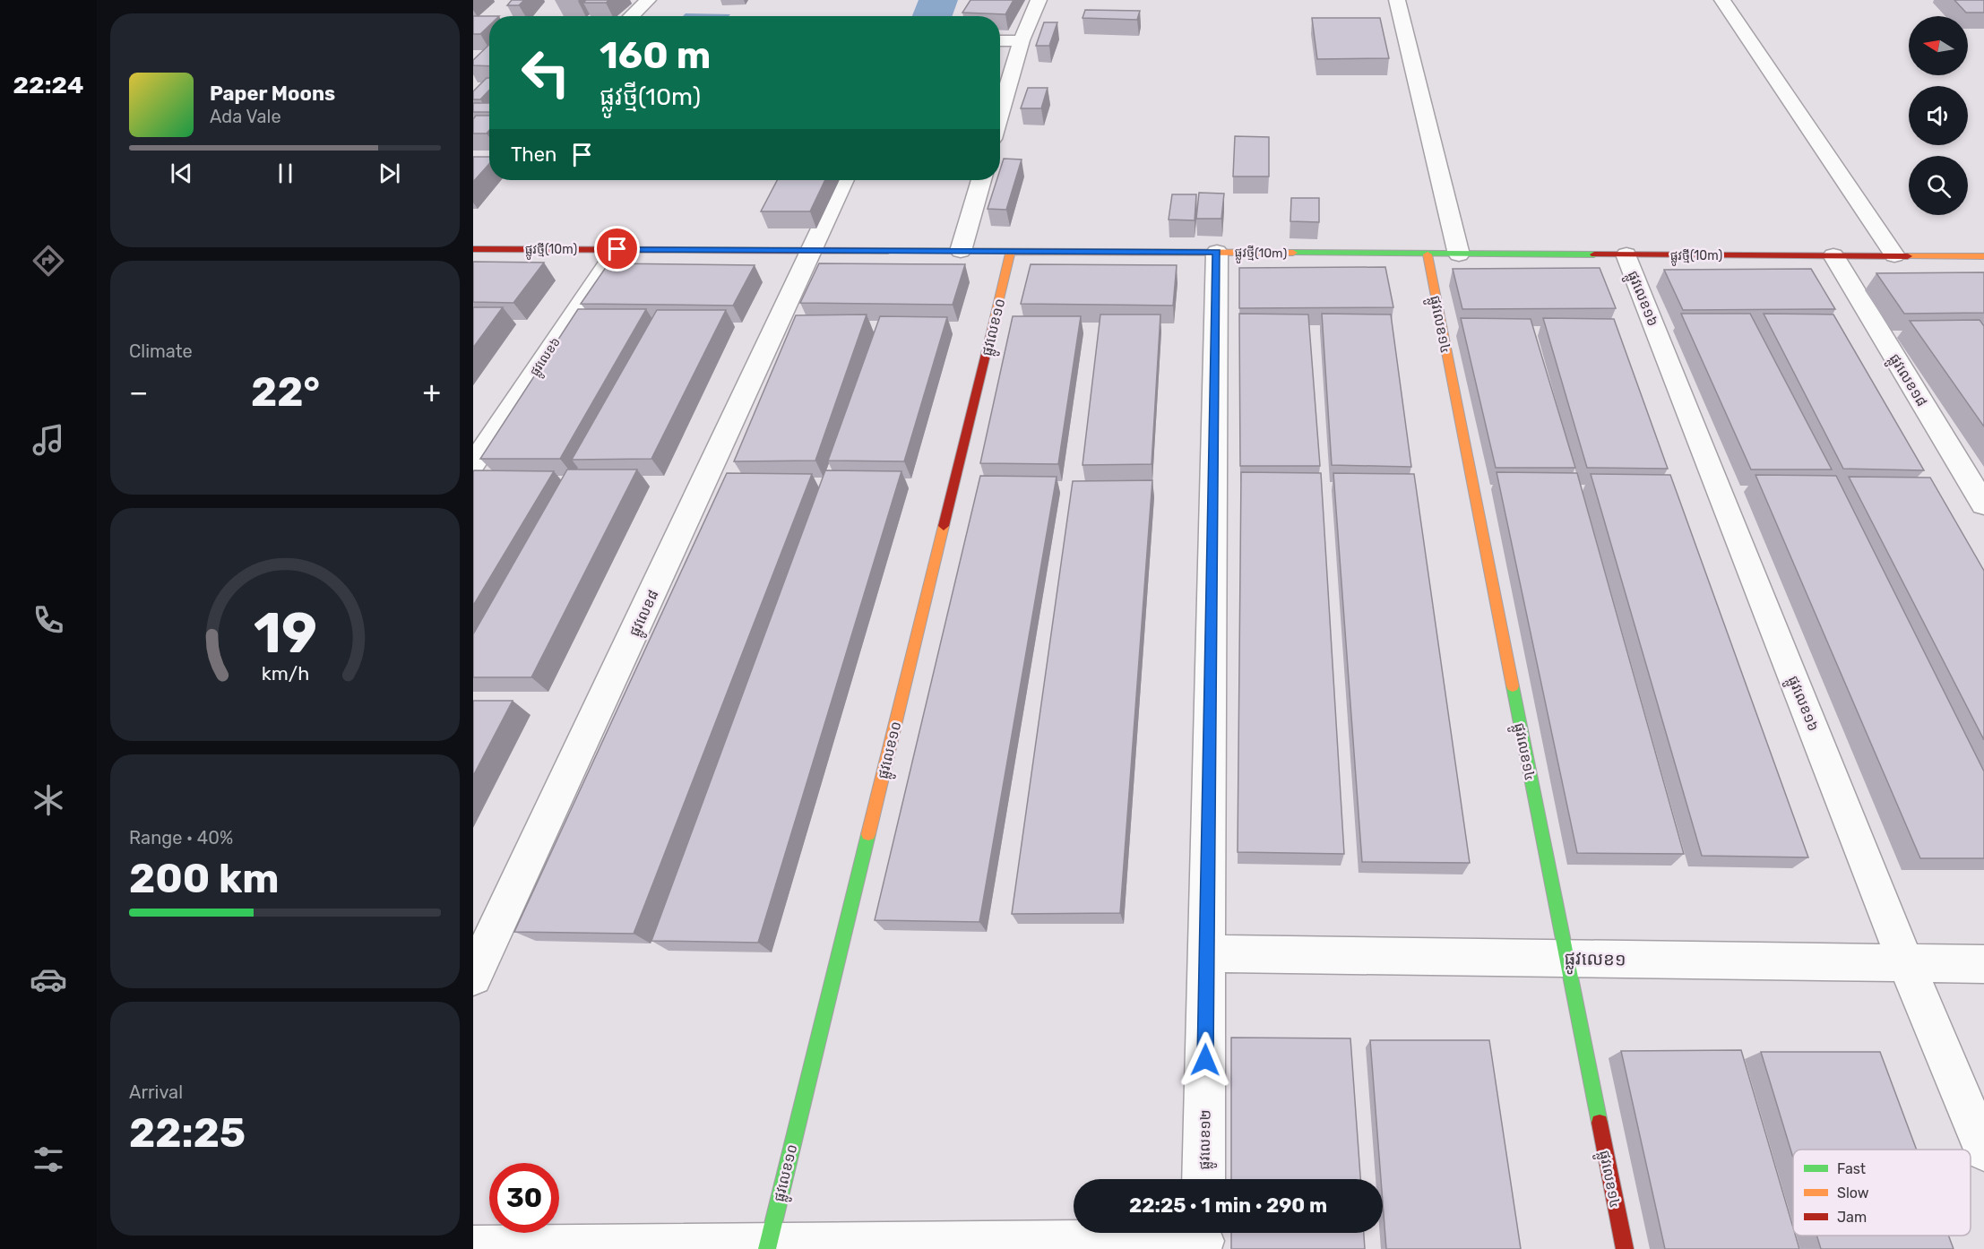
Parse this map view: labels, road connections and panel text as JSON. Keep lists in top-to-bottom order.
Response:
{
  "streets": {
    "street": [
      "ផ្លូវថ្មី(10m)",
      "ផ្លូវលេខ១៦",
      "ផ្លូវលេខ១៤",
      "ផ្លូវលេខ១០",
      "ផ្លូវលេខ៦",
      "ផ្លូវលេខ១៨",
      "ផ្លូវលេខ៨",
      "ផ្លូវលេខ១",
      "ផ្លូវលេខ១២"
    ]
  },
  "crossings": [
    ["ផ្លូវថ្មី(10m)", "ផ្លូវលេខ១៦"],
    ["ផ្លូវថ្មី(10m)", "ផ្លូវលេខ១៤"],
    ["ផ្លូវថ្មី(10m)", "ផ្លូវលេខ១០"],
    ["ផ្លូវថ្មី(10m)", "ផ្លូវលេខ៦"],
    ["ផ្លូវថ្មី(10m)", "ផ្លូវលេខ១៨"],
    ["ផ្លូវថ្មី(10m)", "ផ្លូវលេខ៨"],
    ["ផ្លូវថ្មី(10m)", "ផ្លូវលេខ១២"],
    ["ផ្លូវលេខ១៦", "ផ្លូវលេខ១"],
    ["ផ្លូវលេខ១៤", "ផ្លូវលេខ១"],
    ["ផ្លូវលេខ១", "ផ្លូវលេខ១២"]
  ],
  "legend": ["Fast", "Slow", "Jam"],
  "north": "left",
  "page": {
    "tabs": "22:24",
    "turn": ["160 m", "ផ្លូវថ្មី(10m)"],
    "song": ["Paper Moons", "Ada Vale"],
    "then": "Then",
    "tile": [
      "Climate",
      ["Range · 40%", "200 km"],
      ["Arrival", "22:25"]
    ],
    "heat": ["−", "22°", "+"],
    "limit": "30",
    "trip": "22:25 · 1 min · 290 m",
    "gauge": ["19", "km/h"]
  }
}
